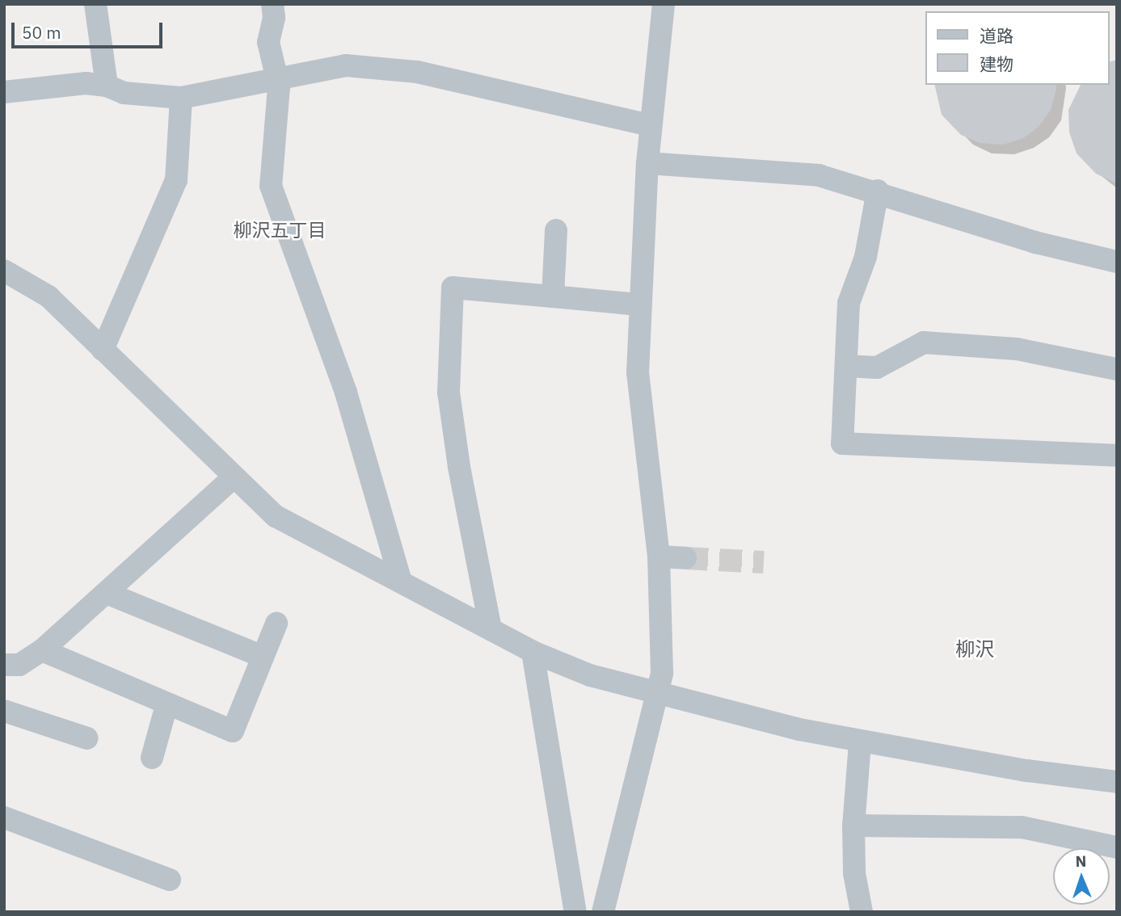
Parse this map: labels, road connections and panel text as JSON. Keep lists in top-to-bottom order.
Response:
{
  "districts": ["柳沢五丁目", "柳沢"],
  "legend": ["道路", "建物"],
  "scale_bar": "50 m",
  "north": "top"
}
